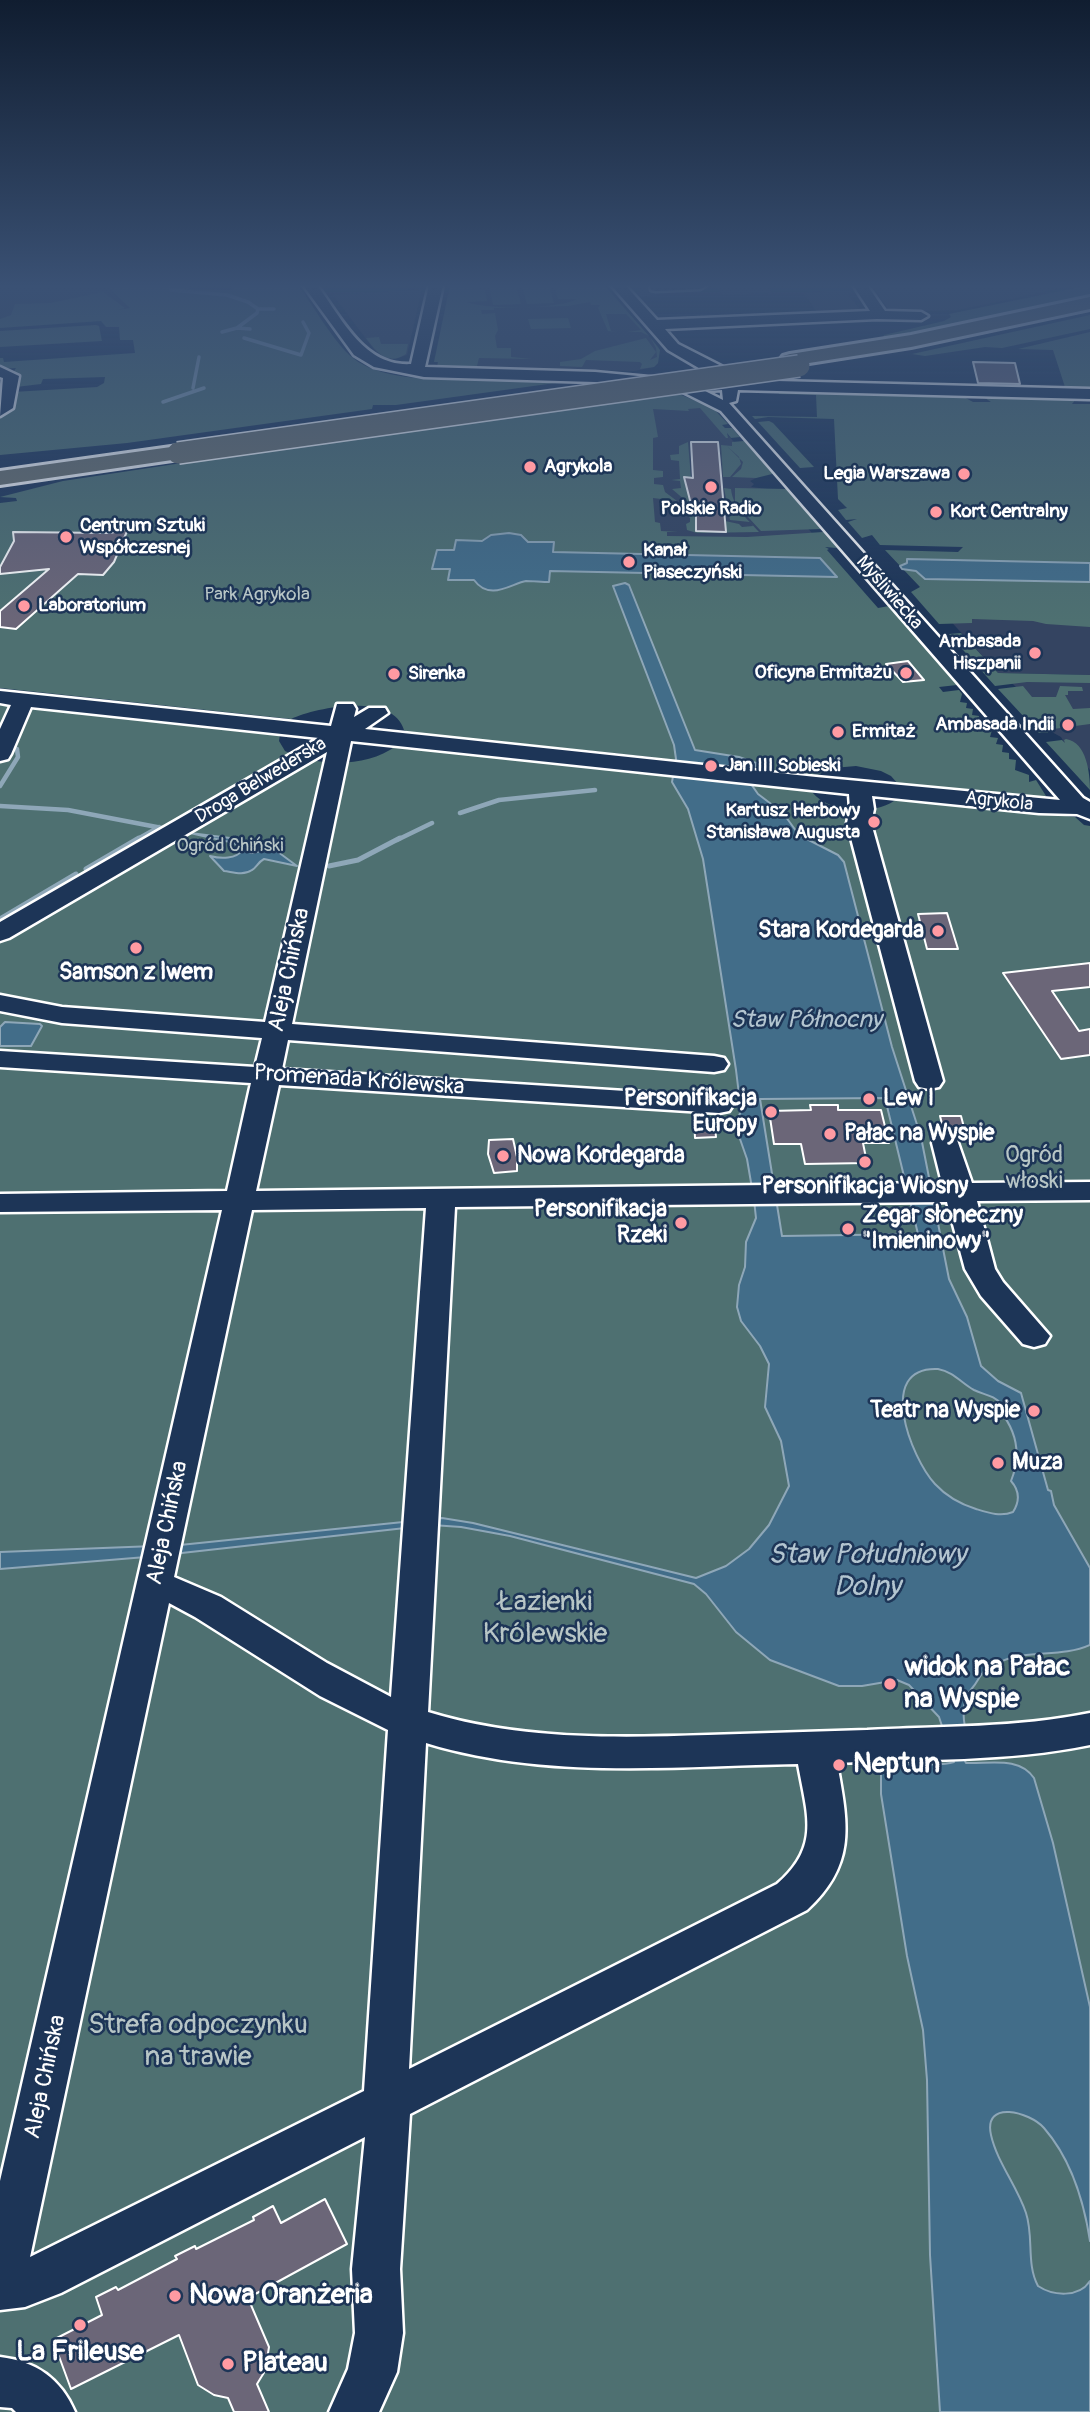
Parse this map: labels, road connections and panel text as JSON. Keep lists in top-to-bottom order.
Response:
{
  "streets": {
    "street": [
      "Myśliwiecka",
      "Droga Belwederska",
      "Agrykola",
      "Aleja Chińska",
      "Promenada Królewska"
    ]
  },
  "crossings": [
    ["Myśliwiecka", "Agrykola"],
    ["Droga Belwederska", "Agrykola"],
    ["Droga Belwederska", "Aleja Chińska"],
    ["Agrykola", "Aleja Chińska"],
    ["Aleja Chińska", "Promenada Królewska"]
  ],
  "water": ["Staw Północny", "Staw Południowy Dolny"],
  "parks": [
    "Park Agrykola",
    "Ogród Chiński",
    "Ogród włoski",
    "Łazienki Królewskie",
    "Strefa odpoczynku na trawie"
  ],
  "places": [
    "Agrykola",
    "Legia Warszawa",
    "Polskie Radio",
    "Kort Centralny",
    "Centrum Sztuki Współczesnej",
    "Kanał Piaseczyński",
    "Laboratorium",
    "Ambasada Hiszpanii",
    "Oficyna Ermitażu",
    "Sirenka",
    "Ambasada Indii",
    "Ermitaż",
    "Jan III Sobieski",
    "Kartusz Herbowy Stanisława Augusta",
    "Stara Kordegarda",
    "Samson z lwem",
    "Lew I",
    "Personifikacja Europy",
    "Pałac na Wyspie",
    "Nowa Kordegarda",
    "Personifikacja Wiosny",
    "Personifikacja Rzeki",
    "Zegar słoneczny \"Imieninowy\"",
    "Teatr na Wyspie",
    "Muza",
    "widok na Pałac na Wyspie",
    "Neptun",
    "Nowa Oranżeria",
    "La Frileuse",
    "Plateau"
  ]
}
